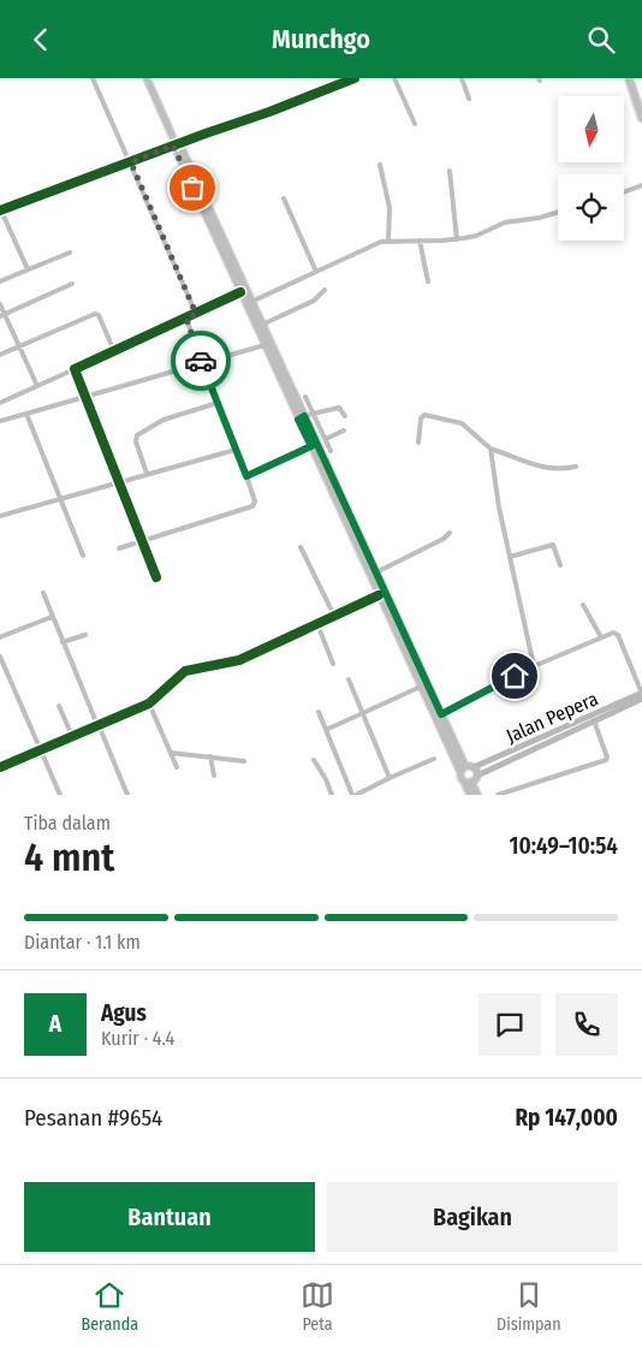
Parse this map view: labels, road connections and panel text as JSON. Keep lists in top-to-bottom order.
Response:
{
  "streets": {
    "main road": ["Jalan Pepera"]
  },
  "north": "bottom",
  "page": {
    "header": "Munchgo",
    "heading": ["4 mnt", "Tiba dalam", "10:49–10:54"],
    "panel": [
      "Agus",
      "Kurir · 4.4",
      "Pesanan #9654",
      "Rp 147,000"
    ],
    "bar": "Diantar · 1.1 km",
    "round": "A",
    "buttons": ["Bantuan", "Bagikan"],
    "tabs": ["Beranda", "Peta", "Disimpan"]
  }
}
